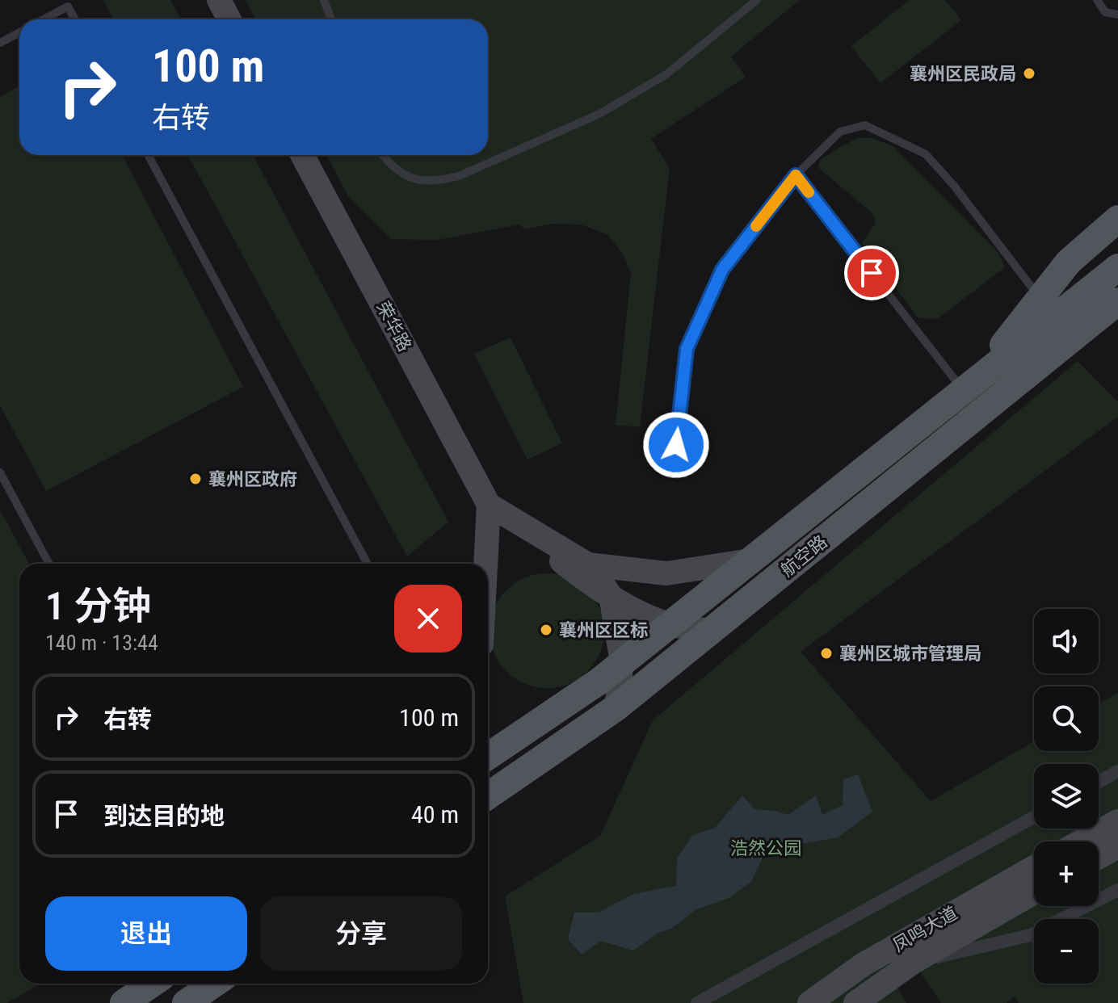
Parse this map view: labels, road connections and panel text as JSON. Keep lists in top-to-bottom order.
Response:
{
  "streets": {
    "main road": ["荣华路", "航空路", "凤鸣大道"]
  },
  "parks": ["浩然公园"],
  "places": [
    "襄州区民政局",
    "襄州区政府",
    "襄州区区标",
    "襄州区城市管理局"
  ],
  "page": {
    "turn": ["100 m", "右转"],
    "heading": ["1 分钟", "140 m · 13:44"],
    "map_buttons": ["+", "−"],
    "list": [
      {
        "name": "右转",
        "value": "100 m"
      },
      {
        "name": "到达目的地",
        "value": "40 m"
      }
    ],
    "buttons": ["退出", "分享"]
  }
}
